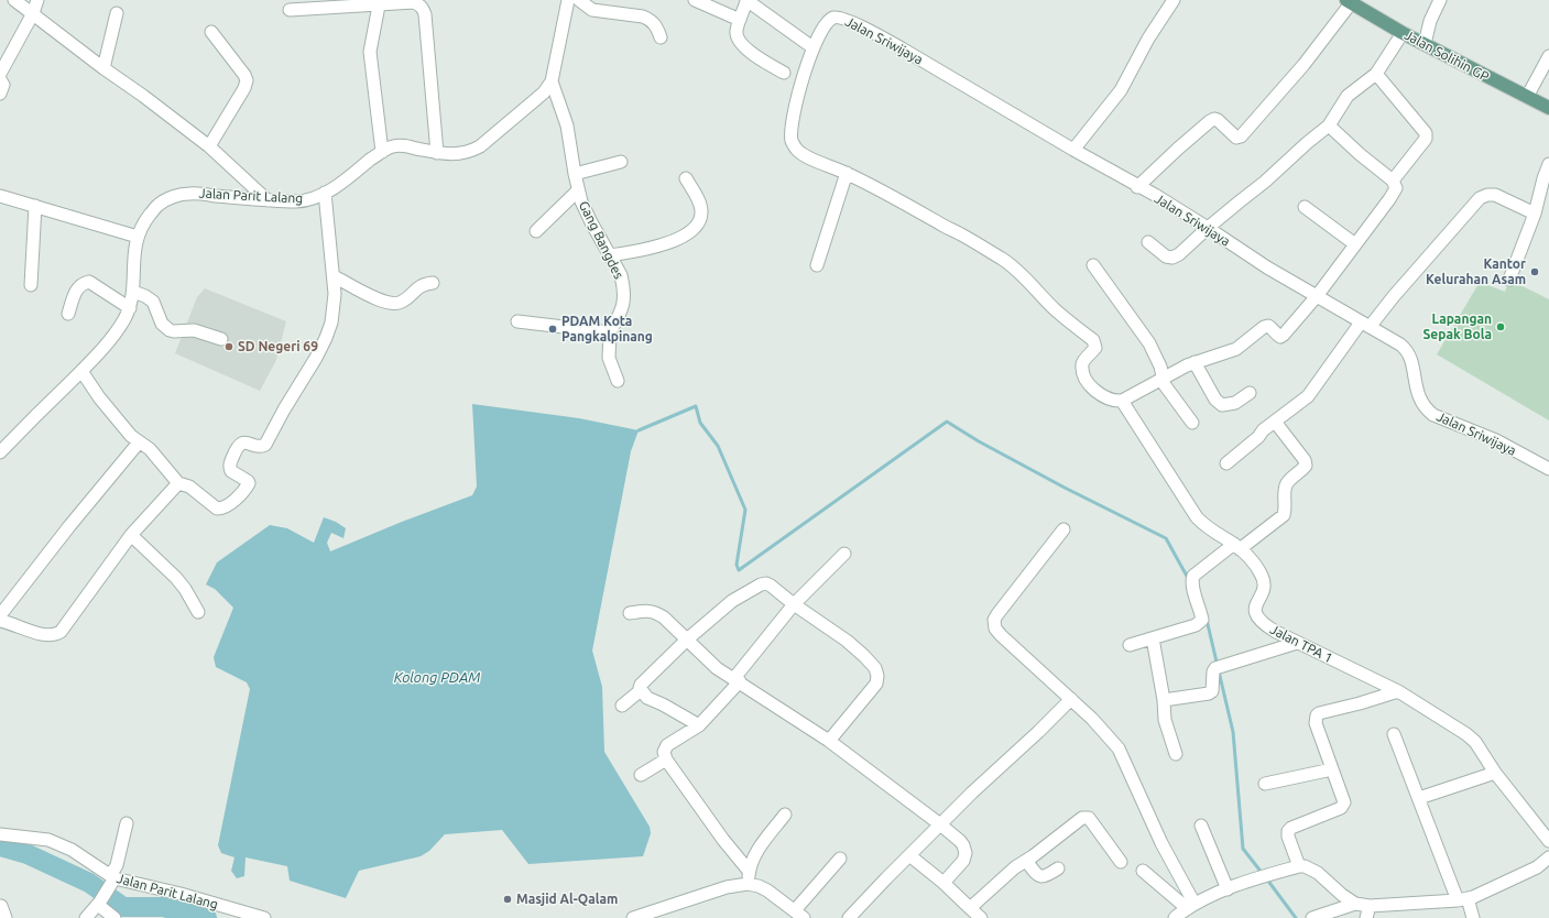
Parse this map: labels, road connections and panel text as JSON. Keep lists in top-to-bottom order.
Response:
{
  "streets": {
    "main road": ["Jalan Solihin GP"],
    "street": [
      "Jalan Sriwijaya",
      "Jalan Parit Lalang",
      "Gang Bangdes",
      "Jalan TPA 1"
    ]
  },
  "crossings": [
    ["Jalan Parit Lalang", "Gang Bangdes"]
  ],
  "water": ["Kolong PDAM"],
  "places": [
    "Kantor Kelurahan Asam",
    "Lapangan Sepak Bola",
    "PDAM Kota Pangkalpinang",
    "SD Negeri 69",
    "Masjid Al-Qalam"
  ]
}
